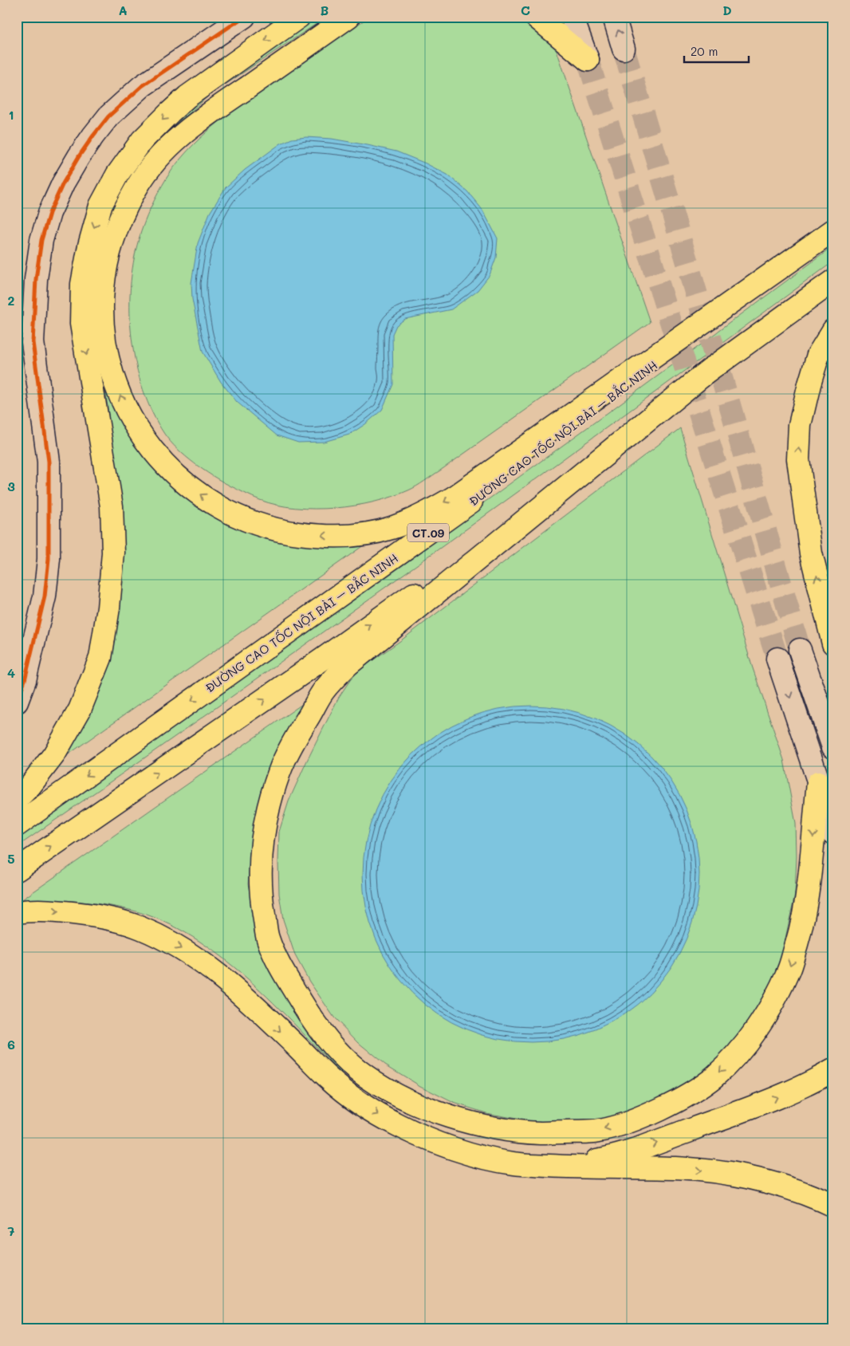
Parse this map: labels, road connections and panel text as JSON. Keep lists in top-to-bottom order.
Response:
{
  "streets": {
    "highway": ["ĐƯỜNG CAO TỐC NỘI BÀI – BẮC NINH", "CT.09"]
  },
  "scale_bar": "20 m",
  "grid": {
    "columns": [
      "A",
      "B",
      "C",
      "D"
    ],
    "rows": [
      "1",
      "2",
      "3",
      "4",
      "5",
      "6",
      "7"
    ]
  }
}
